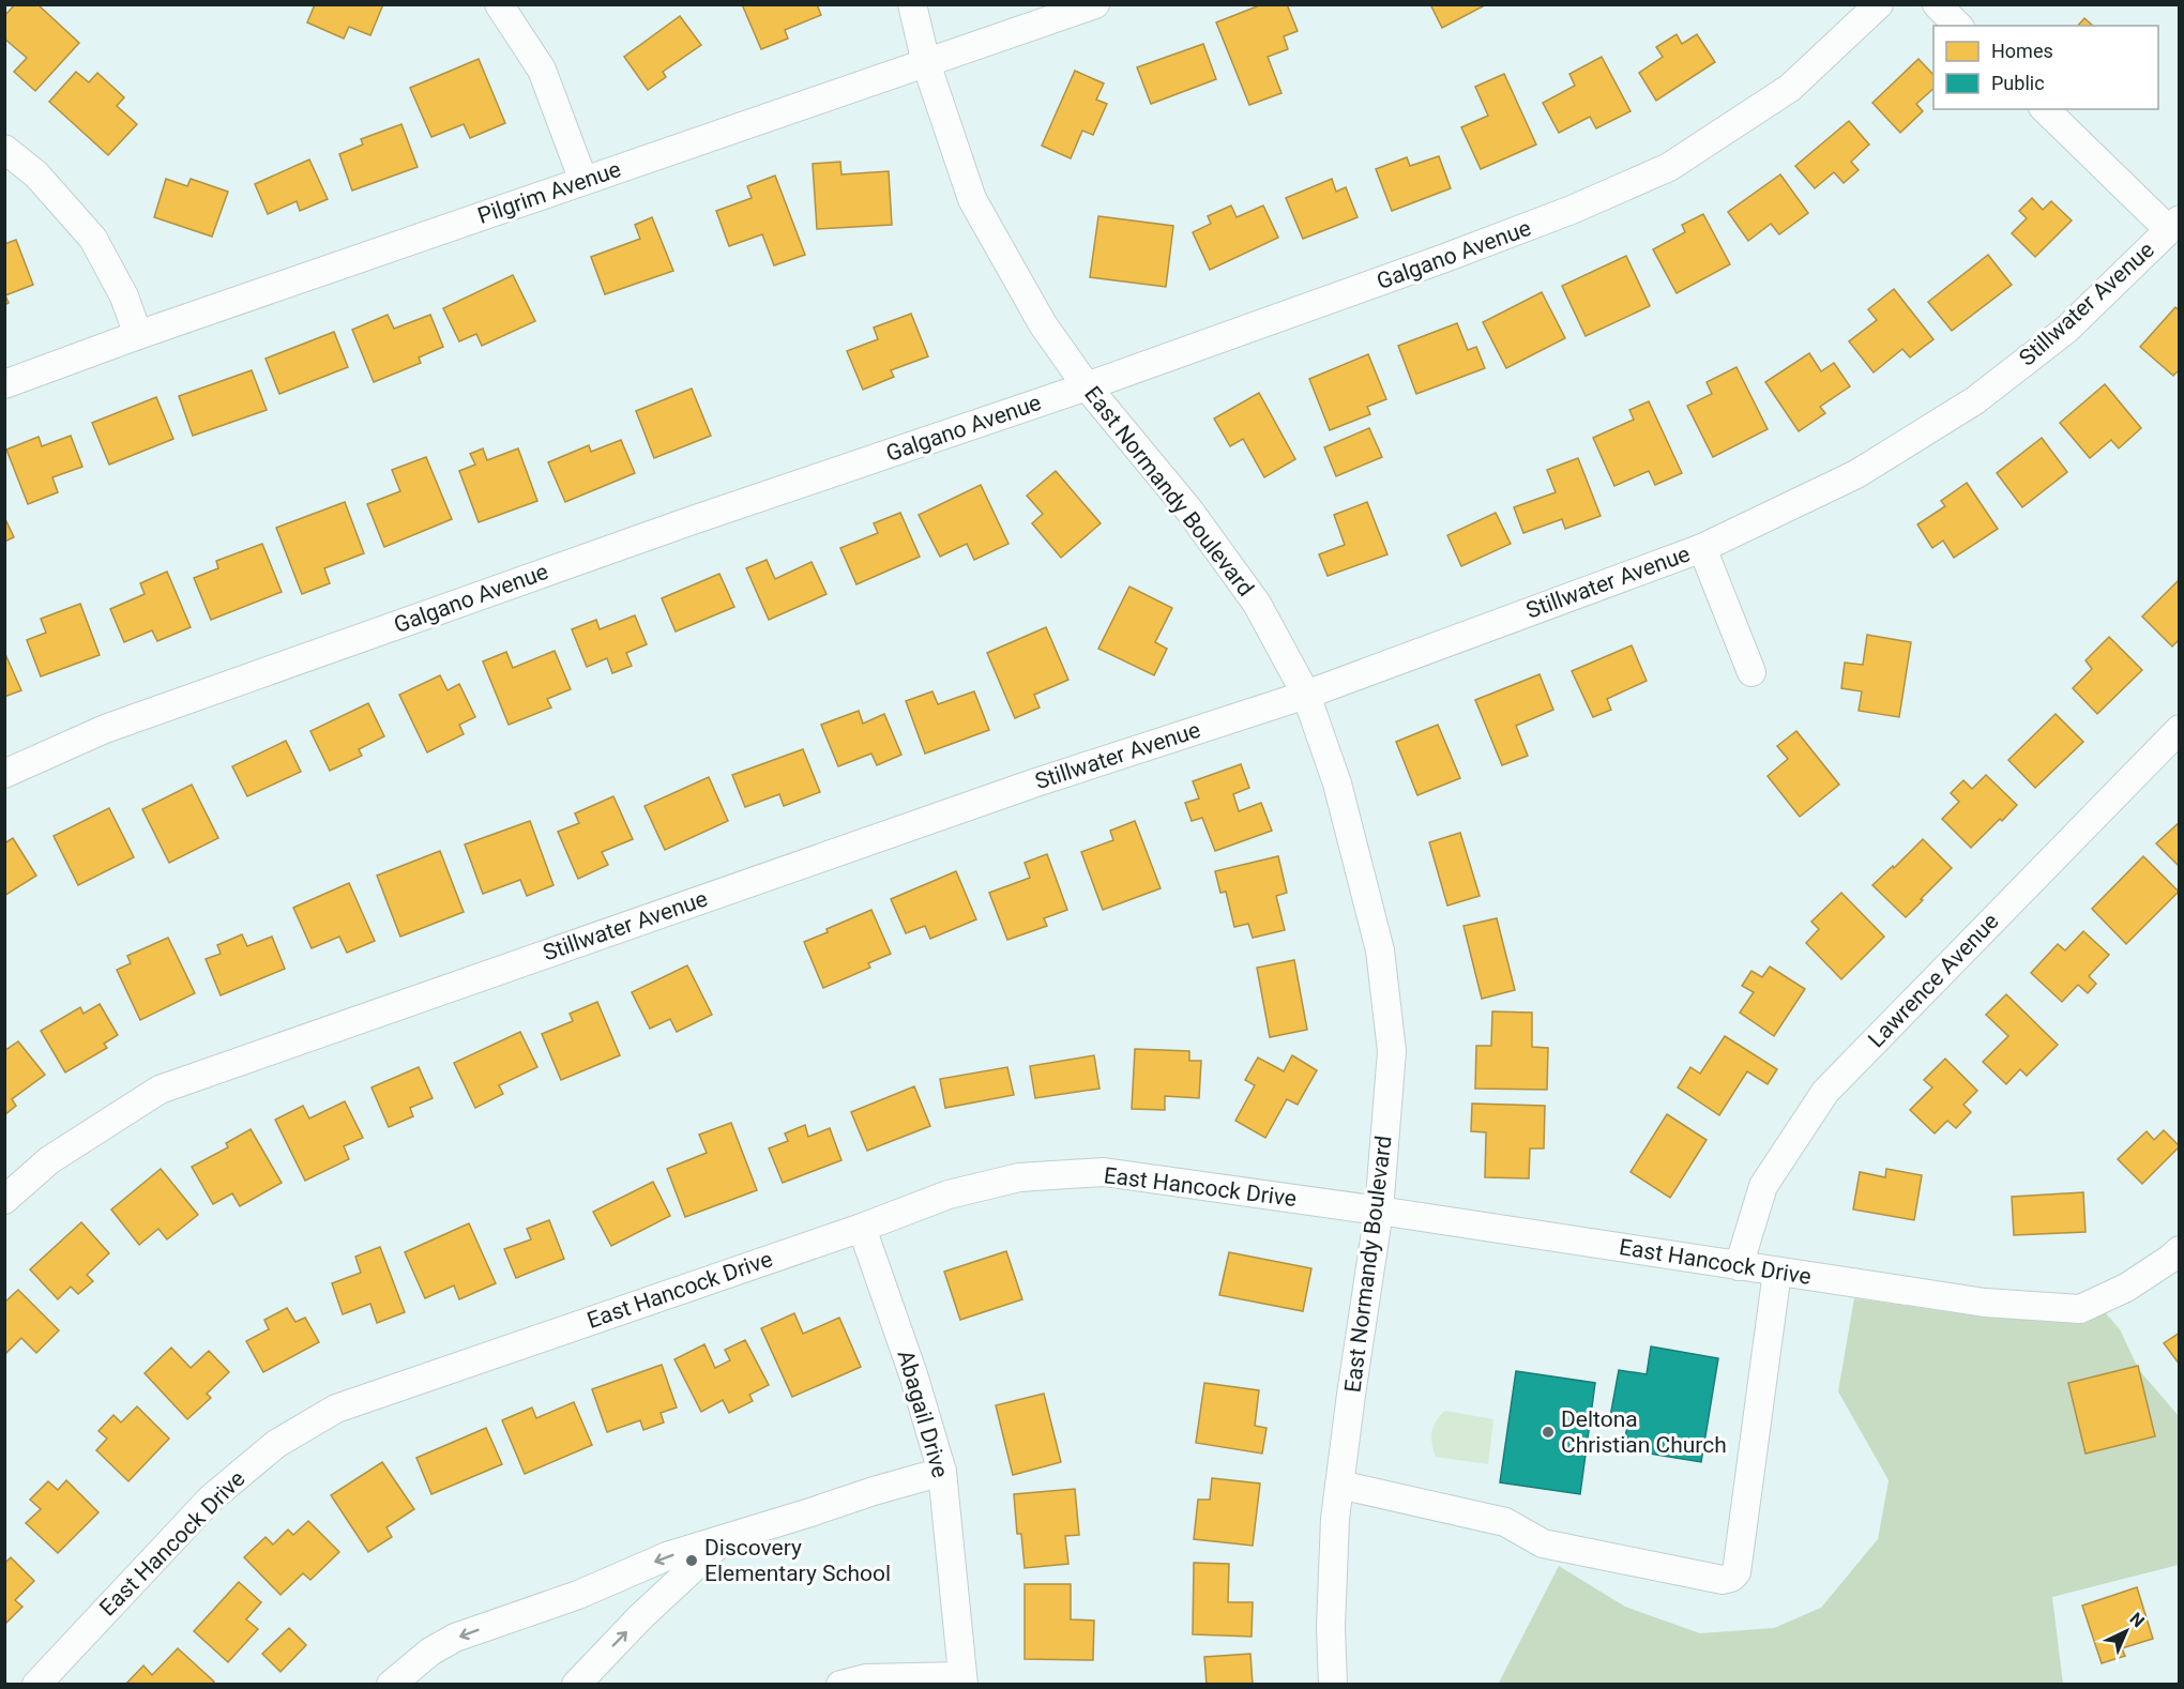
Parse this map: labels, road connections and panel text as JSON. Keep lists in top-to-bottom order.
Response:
{
  "streets": {
    "street": [
      "Pilgrim Avenue",
      "Galgano Avenue",
      "Stillwater Avenue",
      "East Normandy Boulevard",
      "Lawrence Avenue",
      "East Hancock Drive",
      "Abagail Drive"
    ]
  },
  "crossings": [
    ["Pilgrim Avenue", "East Normandy Boulevard"],
    ["Galgano Avenue", "East Normandy Boulevard"],
    ["Stillwater Avenue", "East Normandy Boulevard"],
    ["East Normandy Boulevard", "East Hancock Drive"],
    ["Lawrence Avenue", "East Hancock Drive"],
    ["East Hancock Drive", "Abagail Drive"]
  ],
  "places": ["Deltona Christian Church", "Discovery Elementary School"],
  "legend": ["Homes", "Public"],
  "north": "top right"
}
